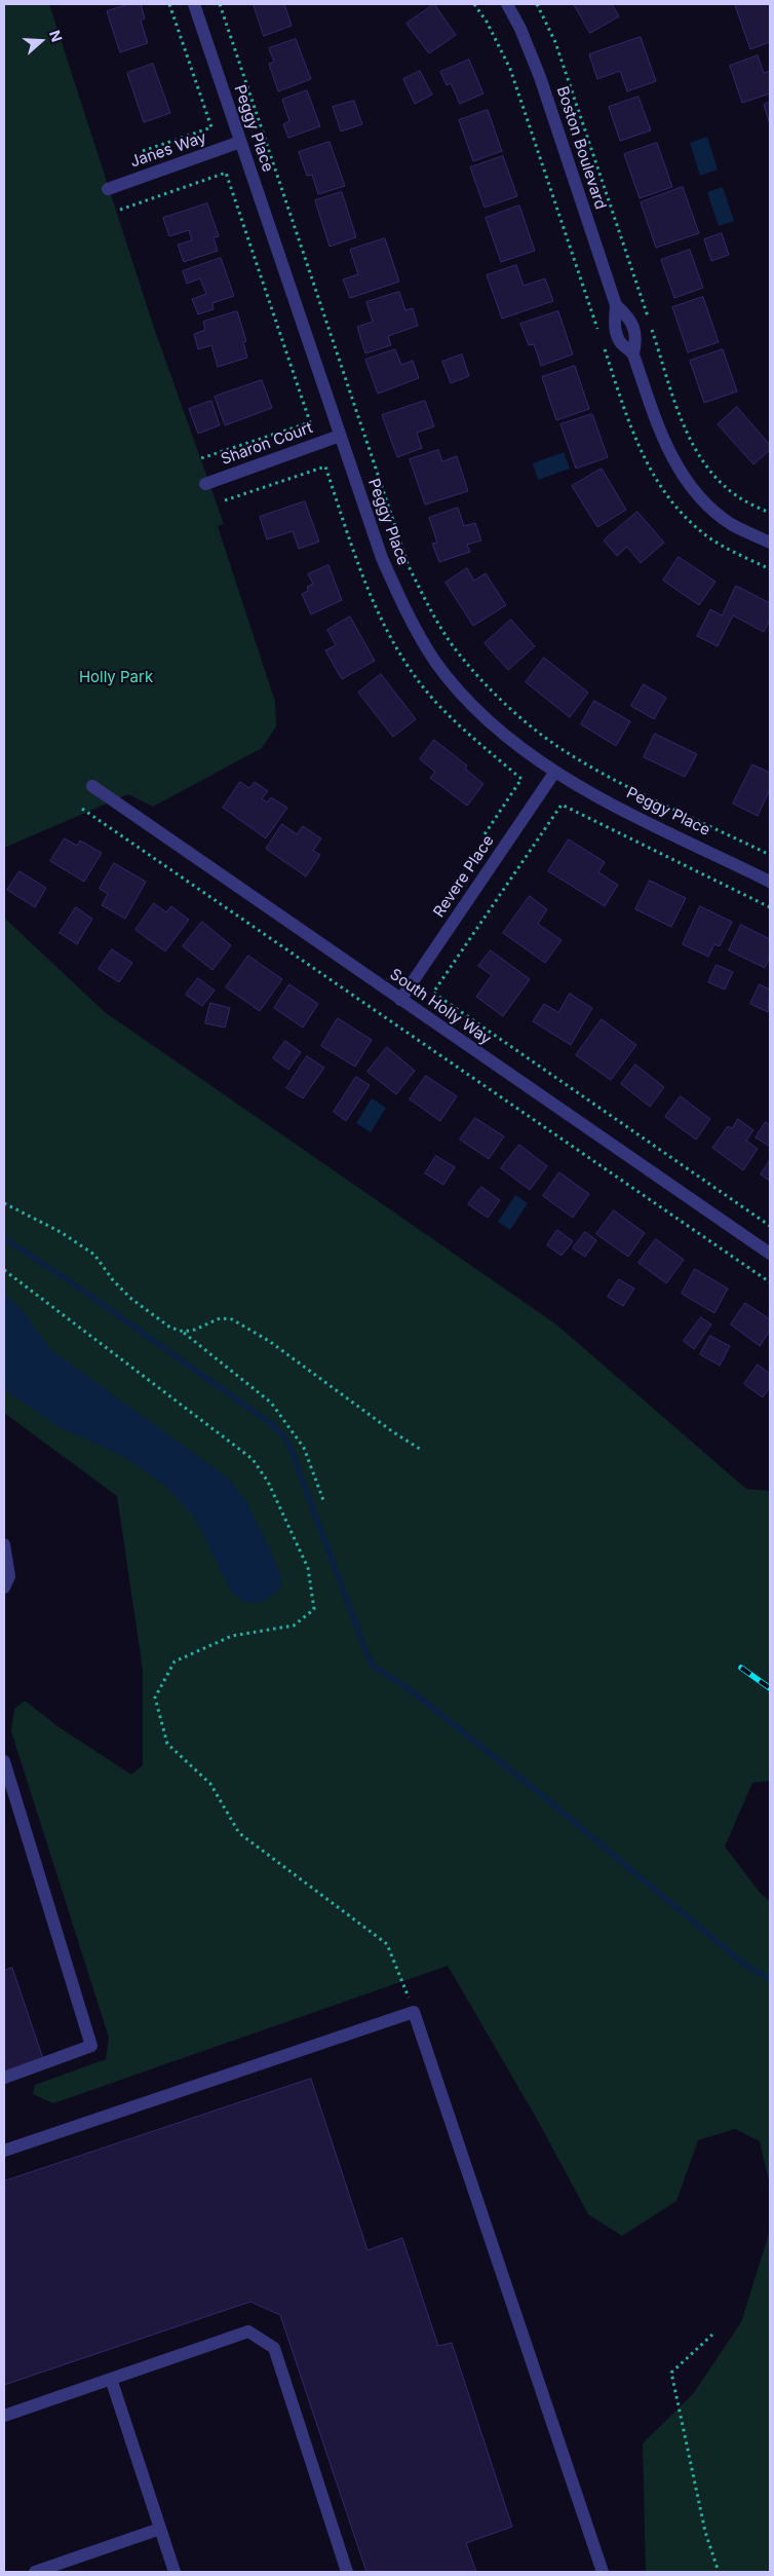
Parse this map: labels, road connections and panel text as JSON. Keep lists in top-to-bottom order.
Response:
{
  "streets": {
    "street": [
      "Peggy Place",
      "Boston Boulevard",
      "Janes Way",
      "Sharon Court",
      "Revere Place",
      "South Holly Way"
    ]
  },
  "crossings": [
    ["Peggy Place", "Janes Way"],
    ["Peggy Place", "Sharon Court"],
    ["Peggy Place", "Revere Place"],
    ["Revere Place", "South Holly Way"]
  ],
  "parks": ["Holly Park"],
  "north": "right"
}
